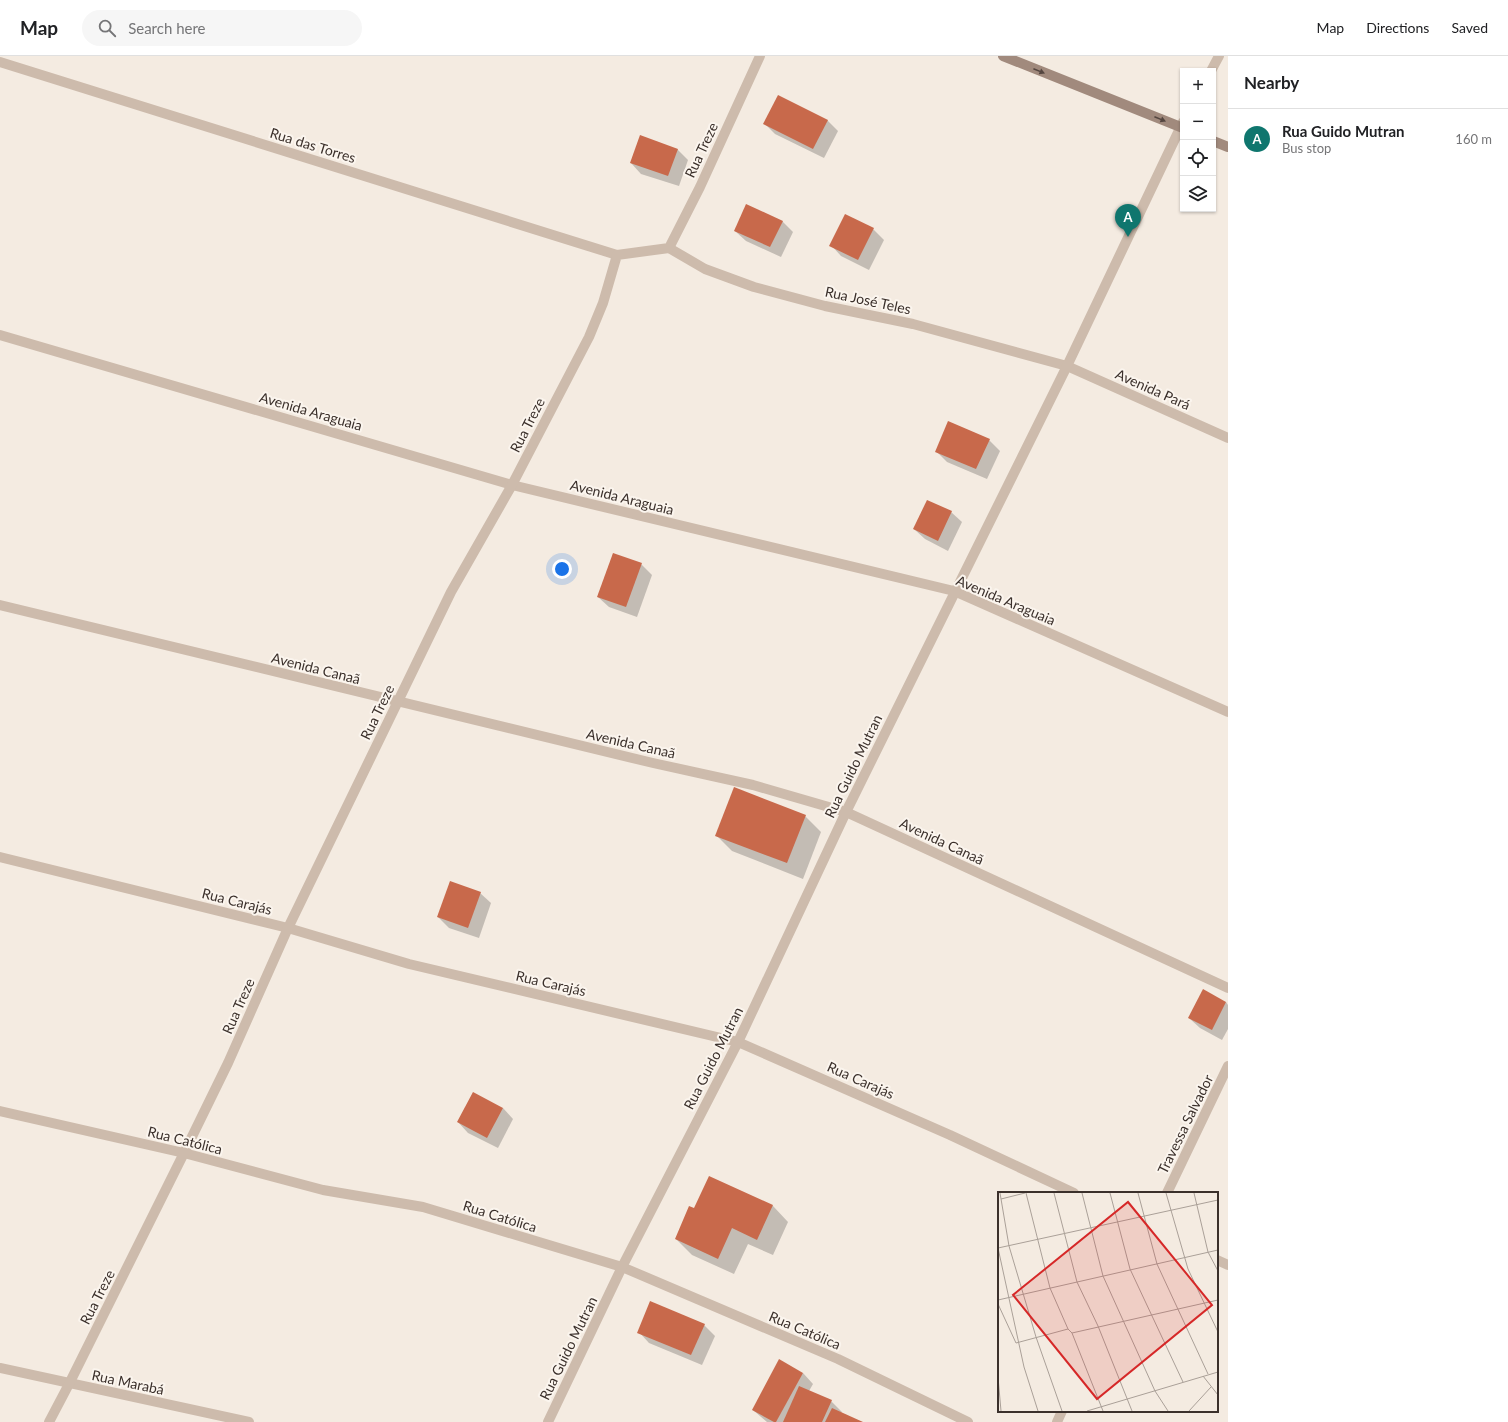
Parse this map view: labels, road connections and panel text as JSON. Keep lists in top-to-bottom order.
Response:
{
  "streets": {
    "street": [
      "Rua das Torres",
      "Rua Treze",
      "Rua José Teles",
      "Avenida Pará",
      "Avenida Araguaia",
      "Avenida Canaã",
      "Rua Guido Mutran",
      "Rua Carajás",
      "Travessa Salvador",
      "Rua Católica",
      "Rua Marabá"
    ]
  },
  "crossings": [
    ["Rua das Torres", "Rua Treze"],
    ["Rua Treze", "Rua José Teles"],
    ["Rua Treze", "Avenida Araguaia"],
    ["Rua Treze", "Avenida Canaã"],
    ["Rua Treze", "Rua Carajás"],
    ["Rua Treze", "Rua Católica"],
    ["Rua Treze", "Rua Marabá"],
    ["Rua José Teles", "Avenida Pará"],
    ["Rua José Teles", "Rua Guido Mutran"],
    ["Avenida Pará", "Rua Guido Mutran"],
    ["Avenida Araguaia", "Rua Guido Mutran"],
    ["Avenida Canaã", "Rua Guido Mutran"],
    ["Rua Guido Mutran", "Rua Carajás"],
    ["Rua Guido Mutran", "Rua Católica"]
  ],
  "page": {
    "header": "Map",
    "search": "Search here",
    "nav": ["Map", "Directions", "Saved"],
    "heading": "Nearby",
    "map_buttons": ["+", "−"],
    "list": [
      {
        "mark": "A",
        "name": "Rua Guido Mutran",
        "note": "Bus stop",
        "value": "160 m"
      }
    ],
    "pins": "A"
  }
}
